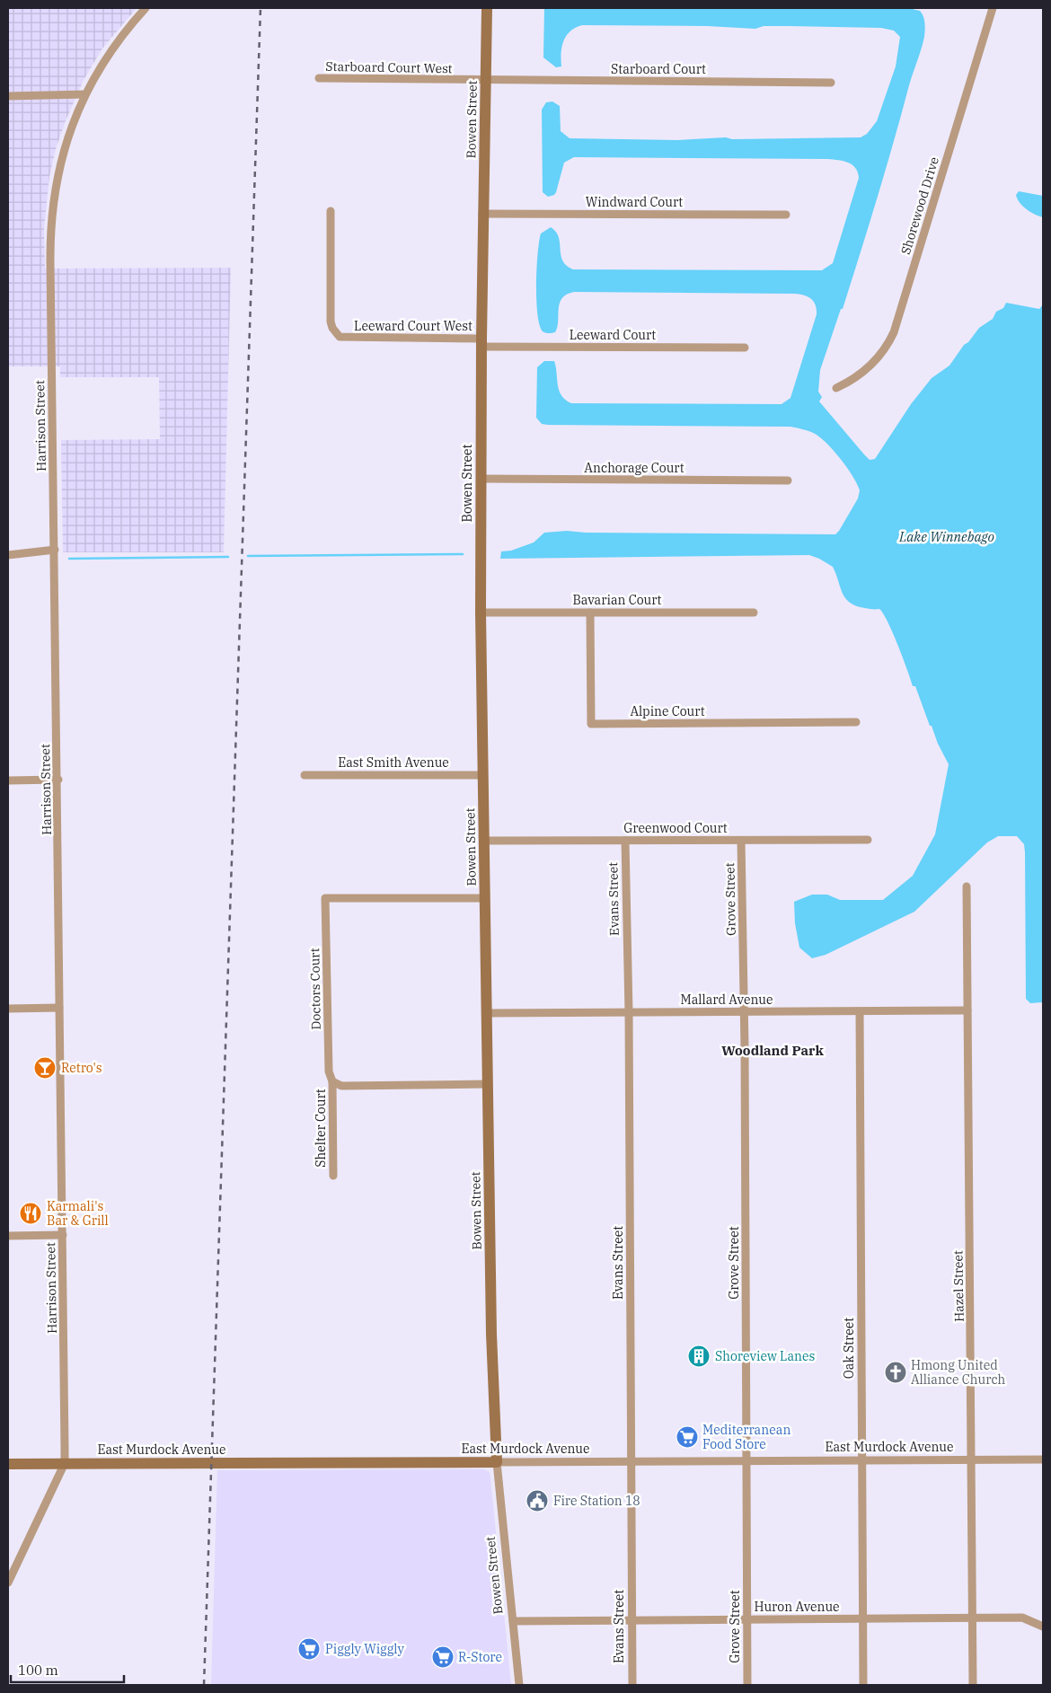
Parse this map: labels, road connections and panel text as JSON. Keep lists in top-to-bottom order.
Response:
{
  "streets": {
    "main road": ["Bowen Street", "East Murdock Avenue"],
    "street": [
      "Starboard Court West",
      "Starboard Court",
      "Windward Court",
      "Shorewood Drive",
      "Leeward Court West",
      "Leeward Court",
      "Harrison Street",
      "Anchorage Court",
      "Bavarian Court",
      "Alpine Court",
      "East Smith Avenue",
      "Greenwood Court",
      "Evans Street",
      "Grove Street",
      "Doctors Court",
      "Mallard Avenue",
      "Shelter Court",
      "Hazel Street",
      "Oak Street",
      "Huron Avenue"
    ]
  },
  "crossings": [
    ["Starboard Court West", "Starboard Court"],
    ["Starboard Court West", "Bowen Street"],
    ["Starboard Court", "Bowen Street"],
    ["Bowen Street", "Windward Court"],
    ["Bowen Street", "Leeward Court West"],
    ["Bowen Street", "Leeward Court"],
    ["Bowen Street", "Anchorage Court"],
    ["Bowen Street", "Bavarian Court"],
    ["Bowen Street", "East Smith Avenue"],
    ["Bowen Street", "Greenwood Court"],
    ["Bowen Street", "Doctors Court"],
    ["Bowen Street", "Mallard Avenue"],
    ["Bowen Street", "East Murdock Avenue"],
    ["Bowen Street", "Huron Avenue"],
    ["Leeward Court West", "Leeward Court"],
    ["Harrison Street", "East Murdock Avenue"],
    ["Bavarian Court", "Alpine Court"],
    ["Greenwood Court", "Evans Street"],
    ["Greenwood Court", "Grove Street"],
    ["Evans Street", "Mallard Avenue"],
    ["Evans Street", "East Murdock Avenue"],
    ["Evans Street", "Huron Avenue"],
    ["Grove Street", "Mallard Avenue"],
    ["Grove Street", "East Murdock Avenue"],
    ["Grove Street", "Huron Avenue"],
    ["Doctors Court", "Shelter Court"],
    ["Mallard Avenue", "Hazel Street"],
    ["Mallard Avenue", "Oak Street"],
    ["Hazel Street", "East Murdock Avenue"],
    ["Hazel Street", "Huron Avenue"],
    ["Oak Street", "East Murdock Avenue"],
    ["Oak Street", "Huron Avenue"]
  ],
  "districts": ["Woodland Park"],
  "water": ["Lake Winnebago"],
  "places": {
    "bar": ["Retro's"],
    "restaurant": ["Karmali's Bar & Grill"],
    "building": ["Shoreview Lanes"],
    "church": ["Hmong United Alliance Church"],
    "supermarket": ["Mediterranean Food Store", "Piggly Wiggly", "R-Store"],
    "public building": ["Fire Station 18"]
  },
  "scale_bar": "100 m"
}
